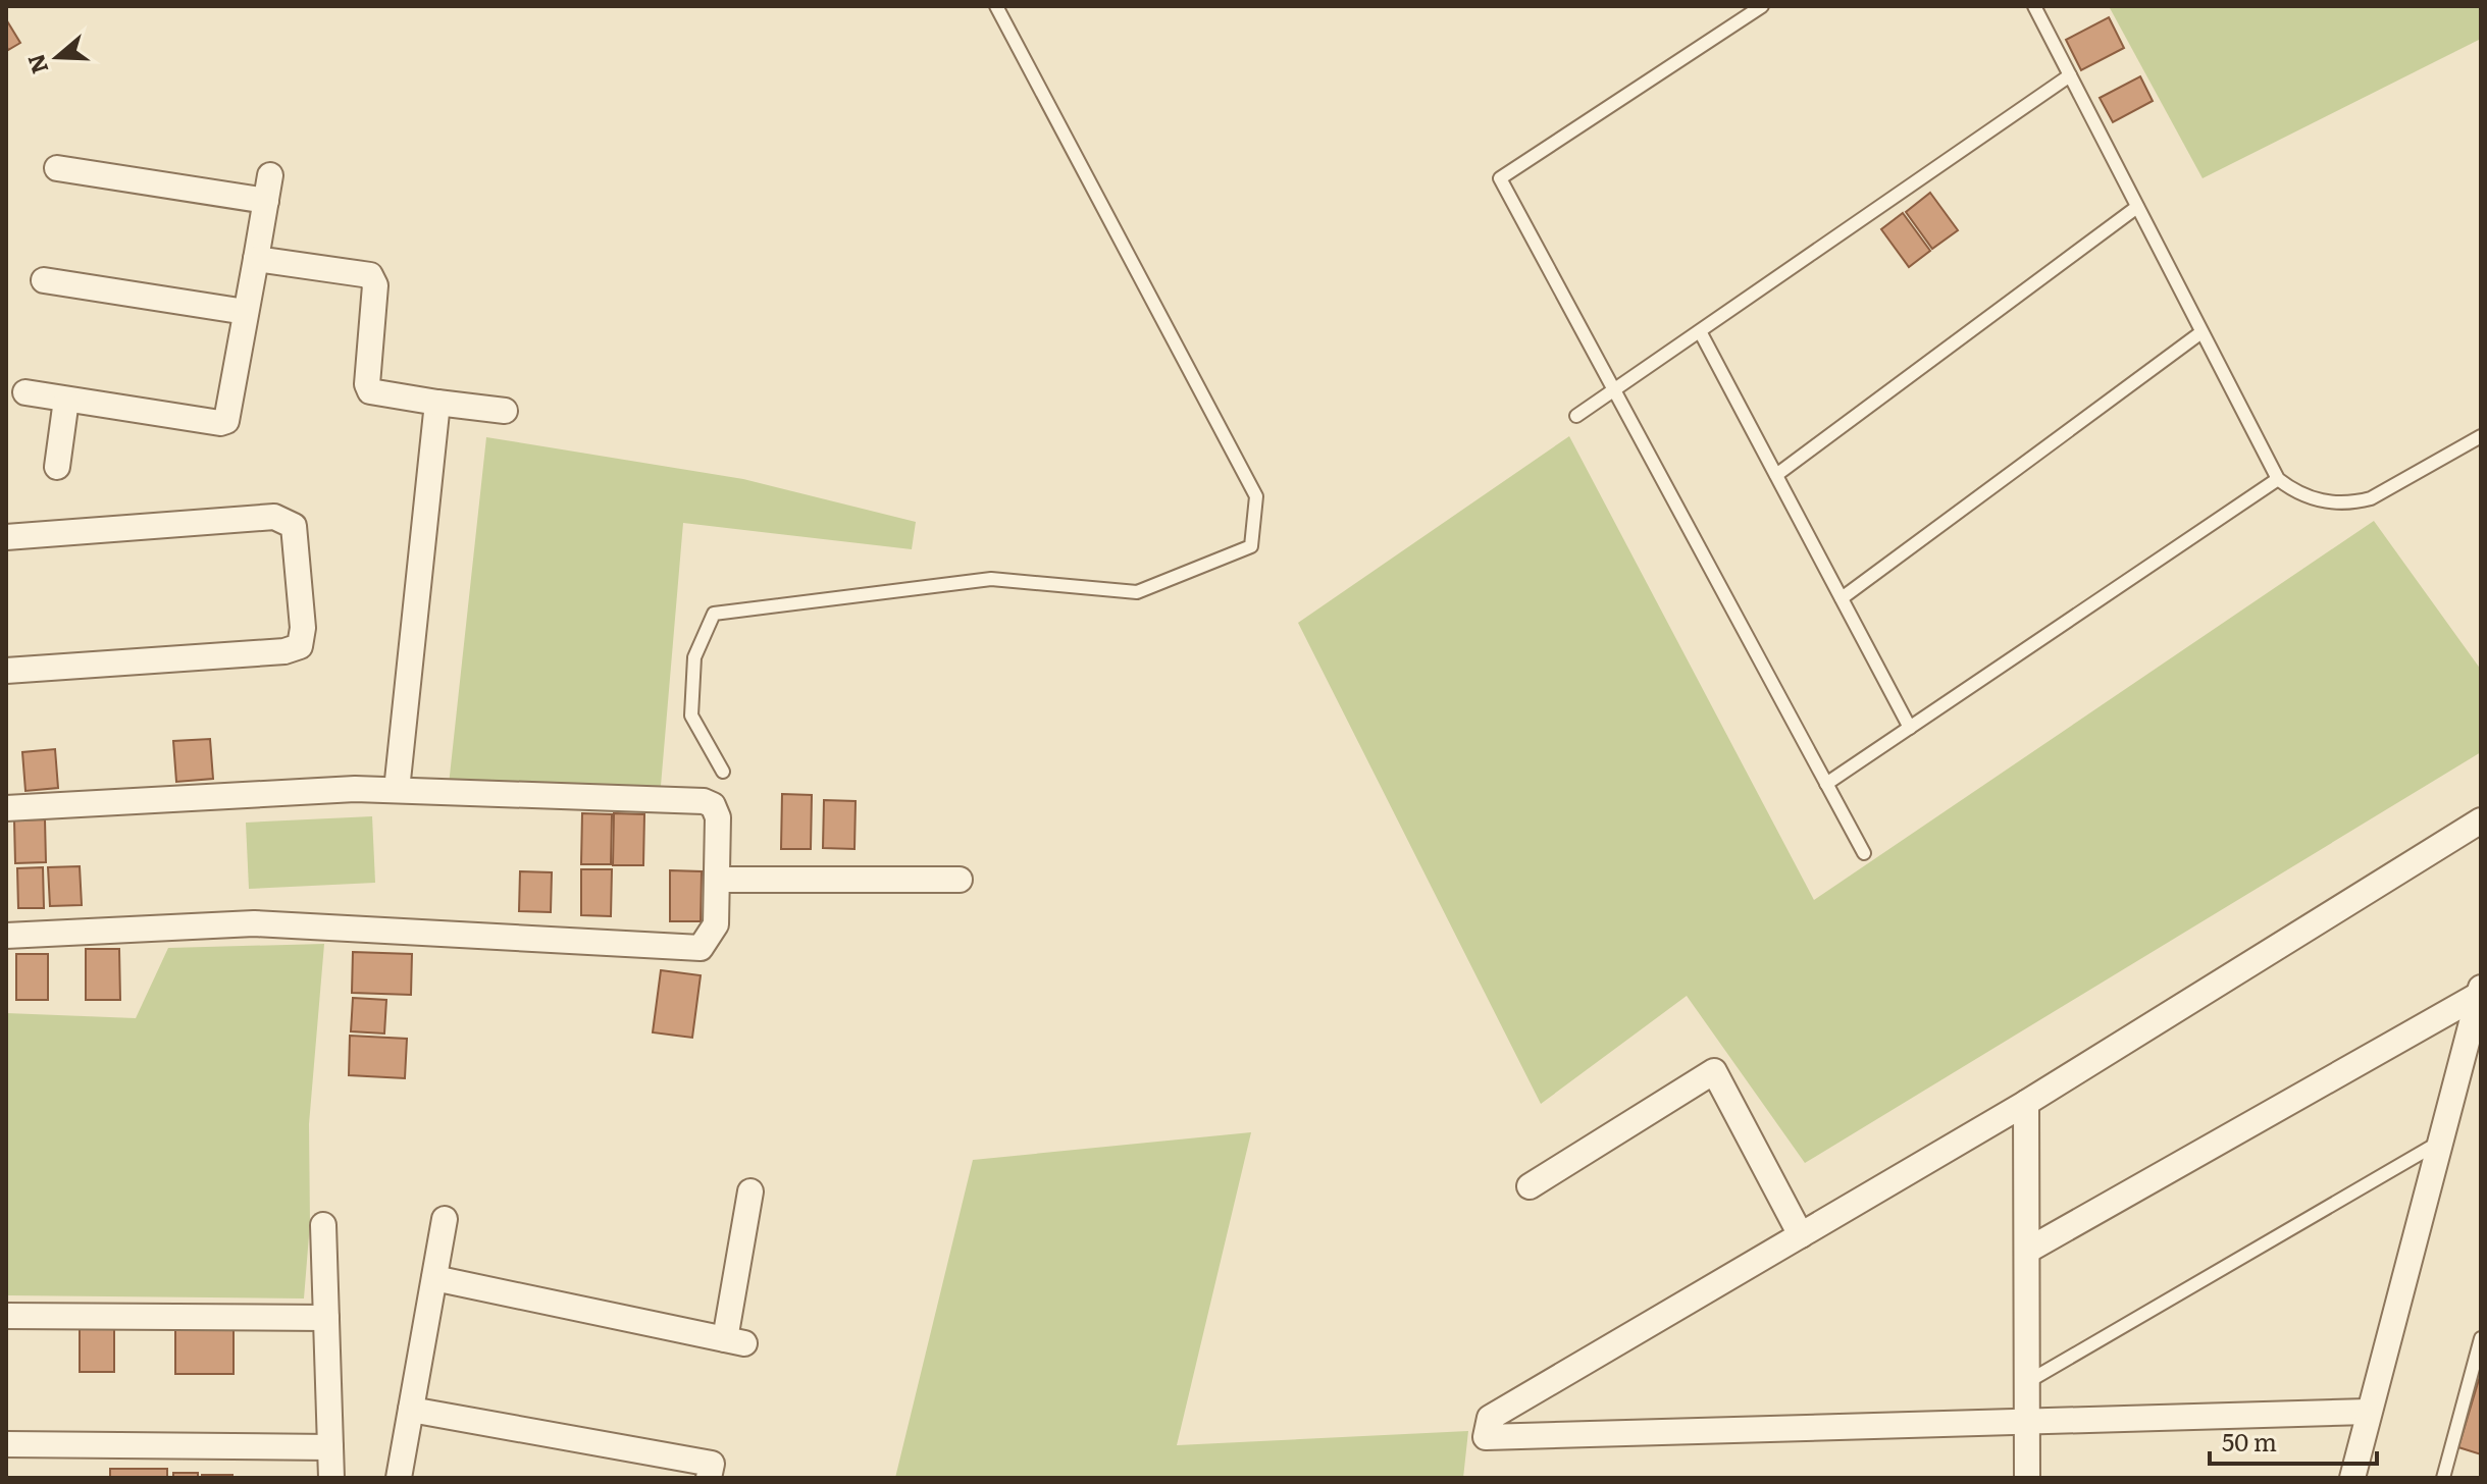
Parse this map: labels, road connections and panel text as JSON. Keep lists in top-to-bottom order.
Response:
{
  "scale_bar": "50 m",
  "north": "left"
}
